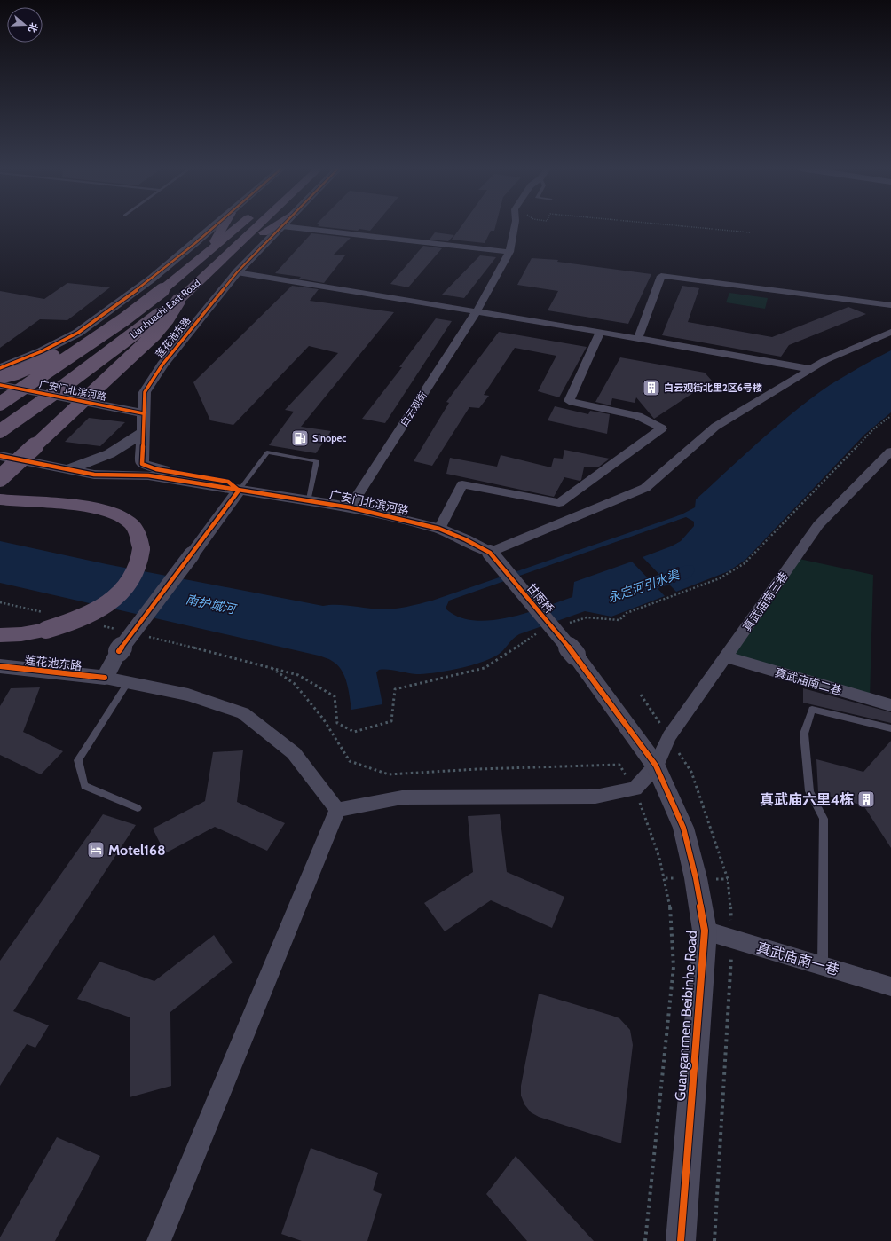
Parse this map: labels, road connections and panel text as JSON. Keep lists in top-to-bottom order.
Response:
{
  "streets": {
    "highway": ["Lianhuachi East Road"],
    "street": [
      "莲花池东路",
      "广安门北滨河路",
      "白云观街",
      "甘雨桥",
      "真武庙南三巷",
      "真武庙南二巷",
      "真武庙南一巷",
      "Guanganmen Beibinhe Road"
    ]
  },
  "crossings": [
    ["莲花池东路", "广安门北滨河路"],
    ["广安门北滨河路", "白云观街"],
    ["广安门北滨河路", "甘雨桥"],
    ["甘雨桥", "Guanganmen Beibinhe Road"],
    ["真武庙南三巷", "真武庙南二巷"],
    ["真武庙南三巷", "Guanganmen Beibinhe Road"],
    ["真武庙南一巷", "Guanganmen Beibinhe Road"]
  ],
  "water": ["永定河引水渠", "南护城河"],
  "places": {
    "building": ["白云观街北里2区6号楼", "真武庙六里4栋"],
    "fuel station": ["Sinopec"],
    "hotel": ["Motel168"]
  },
  "north": "right"
}
